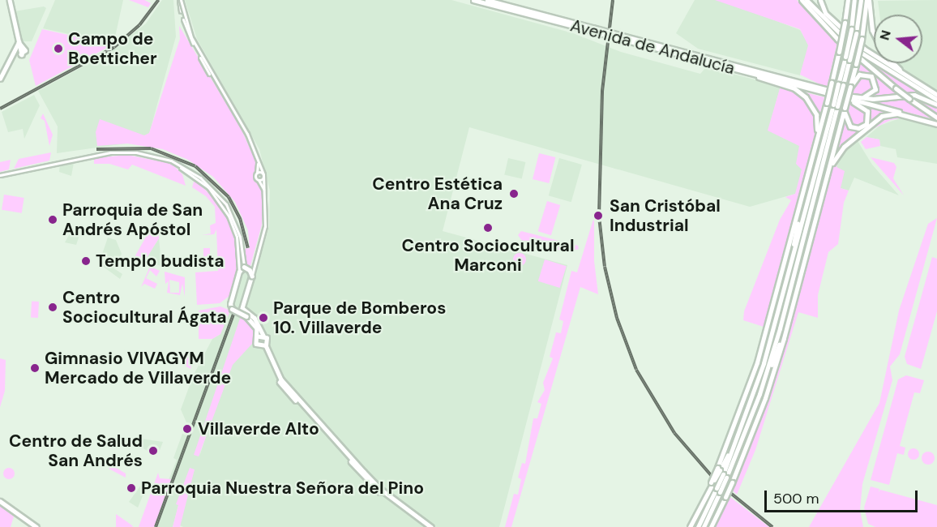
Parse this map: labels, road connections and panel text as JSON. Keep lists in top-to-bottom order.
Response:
{
  "streets": {
    "main road": ["Avenida de Andalucía"]
  },
  "places": [
    "Campo de Boetticher",
    "Centro Estética Ana Cruz",
    "San Cristóbal Industrial",
    "Parroquia de San Andrés Apóstol",
    "Centro Sociocultural Marconi",
    "Templo budista",
    "Centro Sociocultural Ágata",
    "Parque de Bomberos 10. Villaverde",
    "Gimnasio VIVAGYM Mercado de Villaverde",
    "Villaverde Alto",
    "Centro de Salud San Andrés",
    "Parroquia Nuestra Señora del Pino"
  ],
  "scale_bar": "500 m",
  "north": "left"
}
